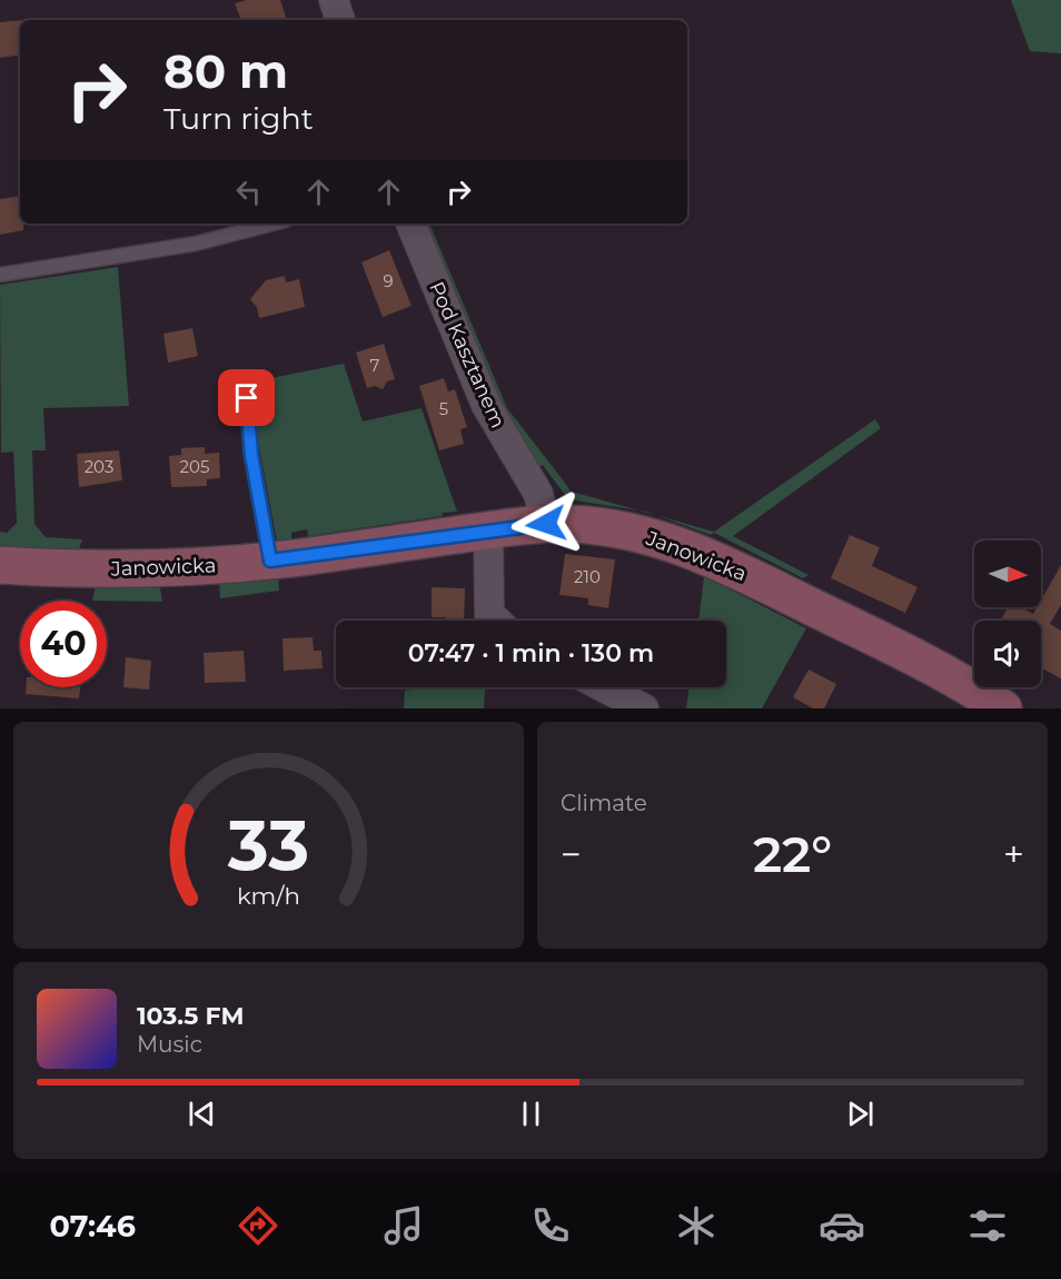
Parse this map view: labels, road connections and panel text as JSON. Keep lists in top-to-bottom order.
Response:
{
  "streets": {
    "street": ["Pod Kasztanem", "Janowicka"]
  },
  "crossings": [
    ["Pod Kasztanem", "Janowicka"]
  ],
  "house_numbers": [
    "9",
    "7",
    "5",
    "203",
    "205",
    "210"
  ],
  "north": "right",
  "page": {
    "turn": ["80 m", "Turn right"],
    "limit": "40",
    "trip": "07:47 · 1 min · 130 m",
    "tile": "Climate",
    "heat": ["−", "22°", "+"],
    "song": ["103.5 FM", "Music"],
    "tabs": "07:46",
    "gauge": ["33", "km/h"]
  }
}
